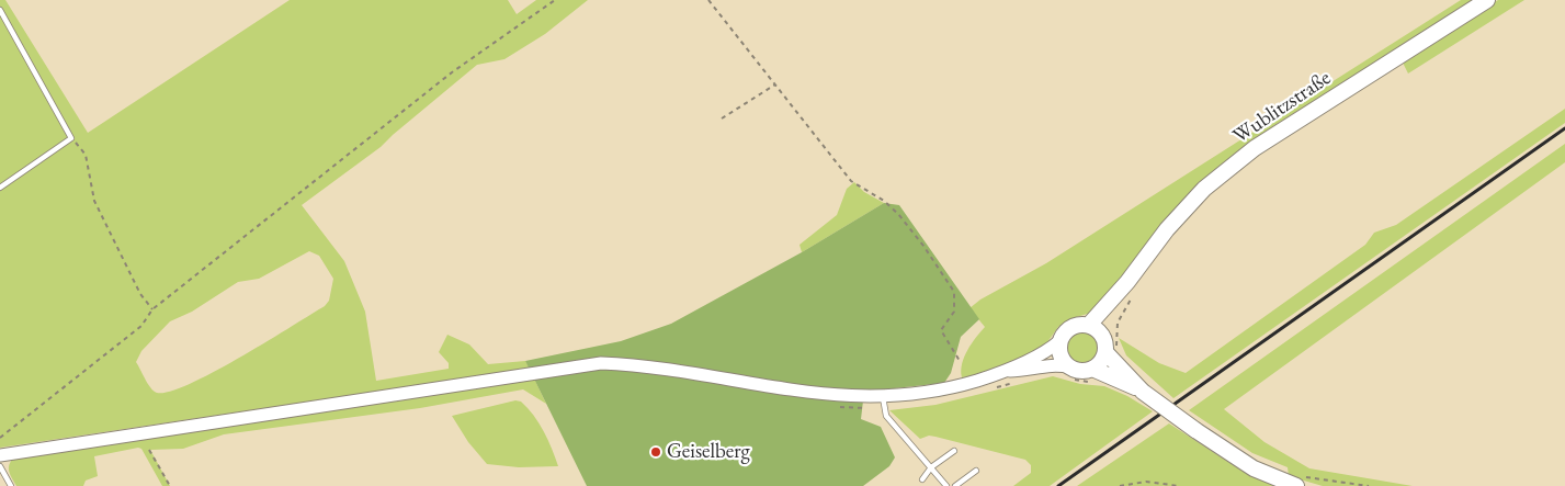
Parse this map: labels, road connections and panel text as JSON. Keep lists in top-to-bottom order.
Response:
{
  "streets": {
    "main road": ["Wublitzstraße"]
  },
  "places": ["Geiselberg"]
}
